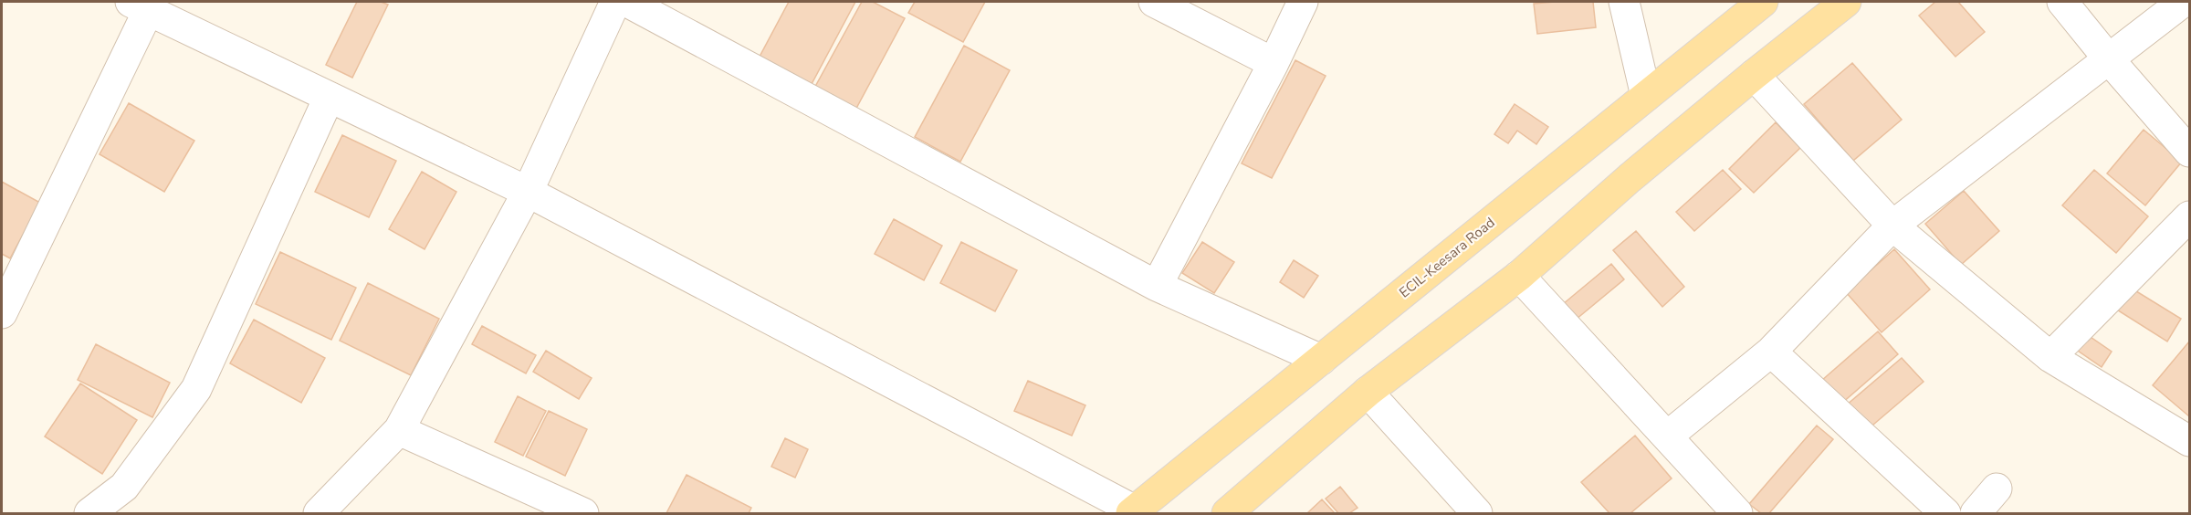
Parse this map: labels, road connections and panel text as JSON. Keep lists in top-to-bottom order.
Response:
{
  "streets": {
    "main road": ["ECIL-Keesara Road"]
  }
}
